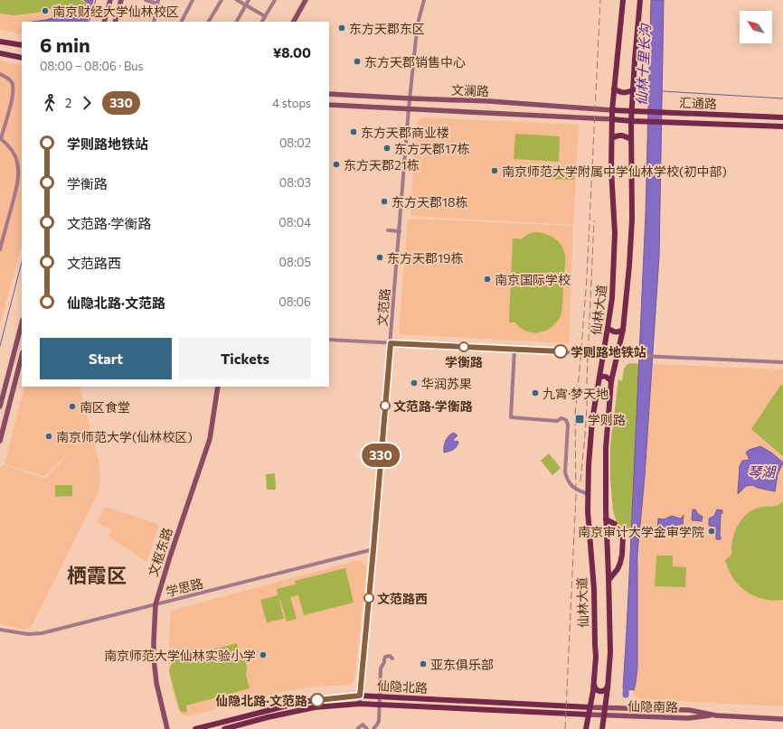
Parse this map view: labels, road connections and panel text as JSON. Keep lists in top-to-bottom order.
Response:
{
  "streets": {
    "main road": [
      "文澜路",
      "汇通路",
      "仙林大道",
      "文枢东路",
      "仙隐北路",
      "仙隐南路"
    ],
    "street": ["文范路", "学思路"]
  },
  "crossings": [
    ["文澜路", "汇通路"],
    ["文澜路", "文范路"],
    ["文澜路", "仙林大道"],
    ["汇通路", "仙林大道"],
    ["文范路", "学思路"],
    ["文范路", "仙隐北路"],
    ["仙林大道", "仙隐北路"],
    ["仙林大道", "仙隐南路"],
    ["文枢东路", "学思路"],
    ["仙隐北路", "仙隐南路"]
  ],
  "districts": ["栖霞区"],
  "water": ["仙林十里长沟", "琴湖"],
  "places": {
    "other": [
      "南京财经大学仙林校区",
      "东方天郡东区",
      "东方天郡销售中心",
      "东方天郡商业楼",
      "东方天郡17栋",
      "东方天郡21栋",
      "南京师范大学附属中学仙林学校(初中部)",
      "东方天郡18栋",
      "东方天郡19栋",
      "南京国际学校",
      "学衡路",
      "学则路地铁站",
      "华润苏果",
      "九霄·梦天地",
      "文范路·学衡路",
      "南区食堂",
      "南京师范大学(仙林校区)",
      "南京审计大学金审学院",
      "文范路西",
      "南京师范大学仙林实验小学",
      "亚东俱乐部",
      "仙隐北路·文范路"
    ],
    "transit": ["学则路"]
  },
  "lines": ["bus line 330"],
  "north": "top left",
  "page": {
    "on_map": "330",
    "heading": ["6 min", "08:00 – 08:06 · Bus", "¥8.00"],
    "legs": ["2", "330", "4 stops"],
    "list": [
      {
        "name": "学则路地铁站",
        "value": "08:02"
      },
      {
        "name": "学衡路",
        "value": "08:03"
      },
      {
        "name": "文范路·学衡路",
        "value": "08:04"
      },
      {
        "name": "文范路西",
        "value": "08:05"
      },
      {
        "name": "仙隐北路·文范路",
        "value": "08:06"
      }
    ],
    "buttons": ["Start", "Tickets"]
  }
}
